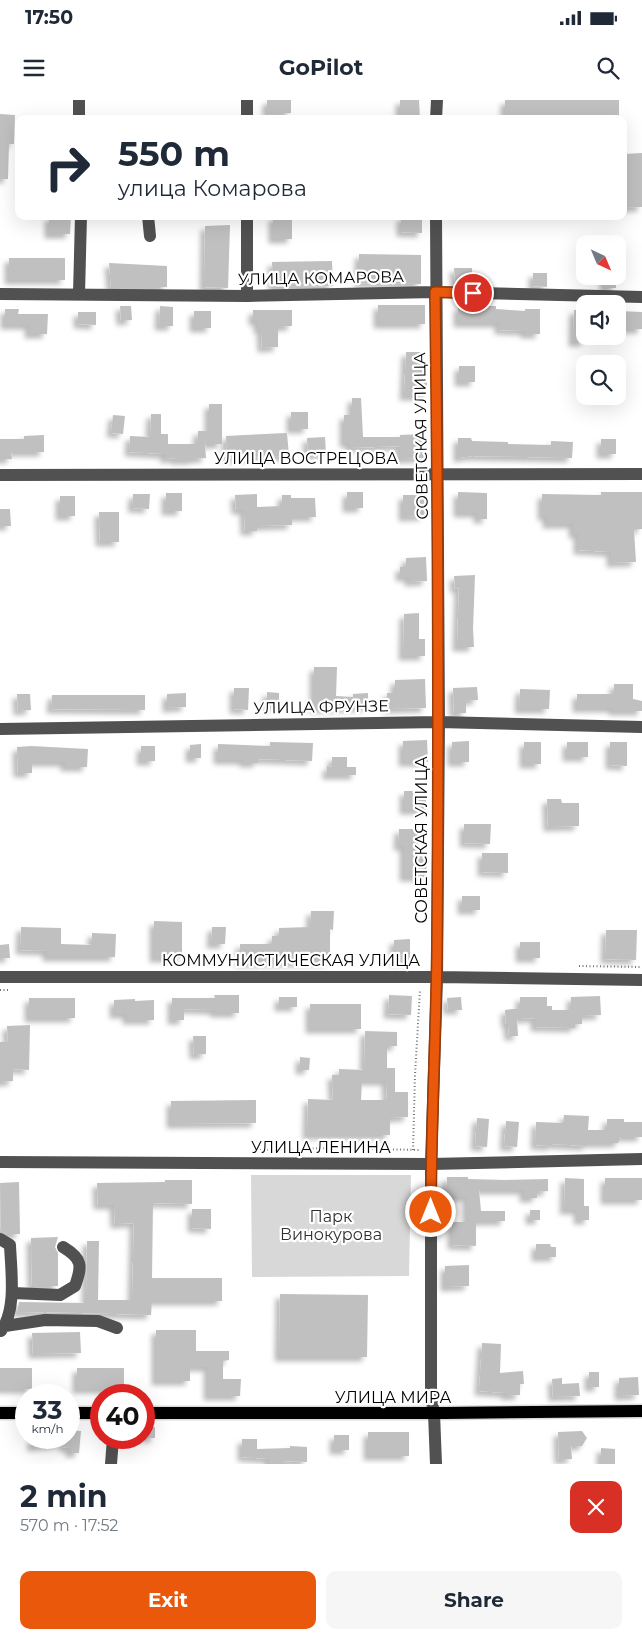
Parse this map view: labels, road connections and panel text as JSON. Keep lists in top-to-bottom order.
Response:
{
  "streets": {
    "main road": ["УЛИЦА МИРА"],
    "street": [
      "УЛИЦА КОМАРОВА",
      "СОВЕТСКАЯ УЛИЦА",
      "УЛИЦА ВОСТРЕЦОВА",
      "УЛИЦА ФРУНЗЕ",
      "КОММУНИСТИЧЕСКАЯ УЛИЦА",
      "УЛИЦА ЛЕНИНА"
    ]
  },
  "crossings": [
    ["УЛИЦА КОМАРОВА", "СОВЕТСКАЯ УЛИЦА"],
    ["СОВЕТСКАЯ УЛИЦА", "УЛИЦА ВОСТРЕЦОВА"],
    ["СОВЕТСКАЯ УЛИЦА", "УЛИЦА ФРУНЗЕ"],
    ["СОВЕТСКАЯ УЛИЦА", "КОММУНИСТИЧЕСКАЯ УЛИЦА"],
    ["СОВЕТСКАЯ УЛИЦА", "УЛИЦА ЛЕНИНА"],
    ["СОВЕТСКАЯ УЛИЦА", "УЛИЦА МИРА"]
  ],
  "parks": ["Парк Винокурова"],
  "north": "bottom right",
  "page": {
    "status": "17:50",
    "header": "GoPilot",
    "turn": ["550 m", "улица Комарова"],
    "speed": "33 km/h",
    "limit": "40",
    "heading": ["2 min", "570 m · 17:52"],
    "buttons": ["Exit", "Share"]
  }
}
